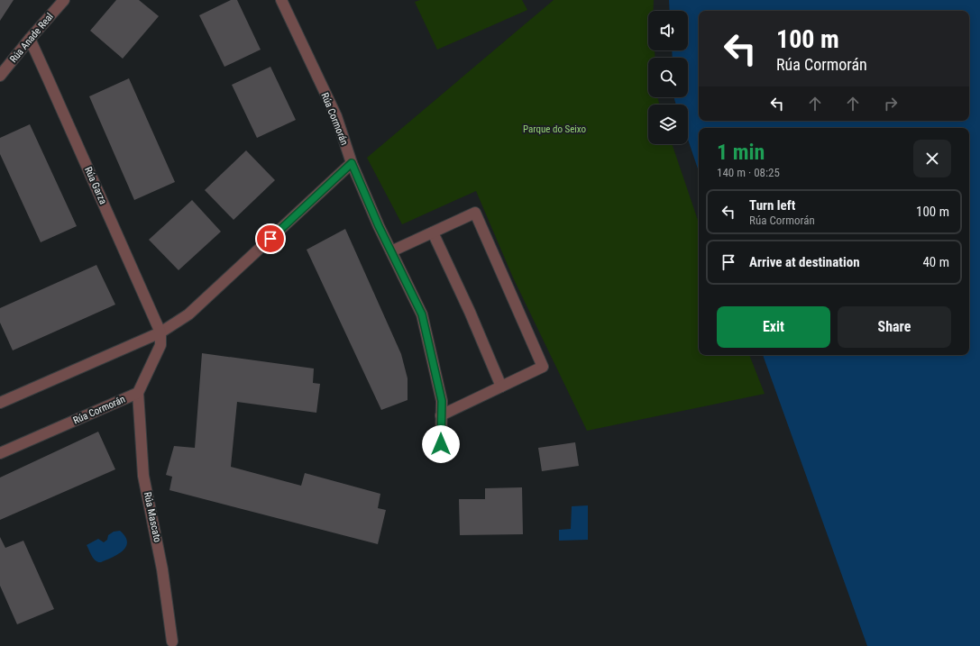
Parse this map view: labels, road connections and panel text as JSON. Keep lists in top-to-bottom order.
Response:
{
  "streets": {
    "street": [
      "Rúa Anade Real",
      "Rúa Cormorán",
      "Rúa Garza",
      "Rúa Mascato"
    ]
  },
  "crossings": [
    ["Rúa Anade Real", "Rúa Garza"],
    ["Rúa Cormorán", "Rúa Garza"],
    ["Rúa Cormorán", "Rúa Mascato"]
  ],
  "parks": ["Parque do Seixo"],
  "page": {
    "turn": ["100 m", "Rúa Cormorán"],
    "heading": ["1 min", "140 m · 08:25"],
    "list": [
      {
        "name": "Turn left",
        "note": "Rúa Cormorán",
        "value": "100 m"
      },
      {
        "name": "Arrive at destination",
        "value": "40 m"
      }
    ],
    "buttons": ["Exit", "Share"]
  }
}
